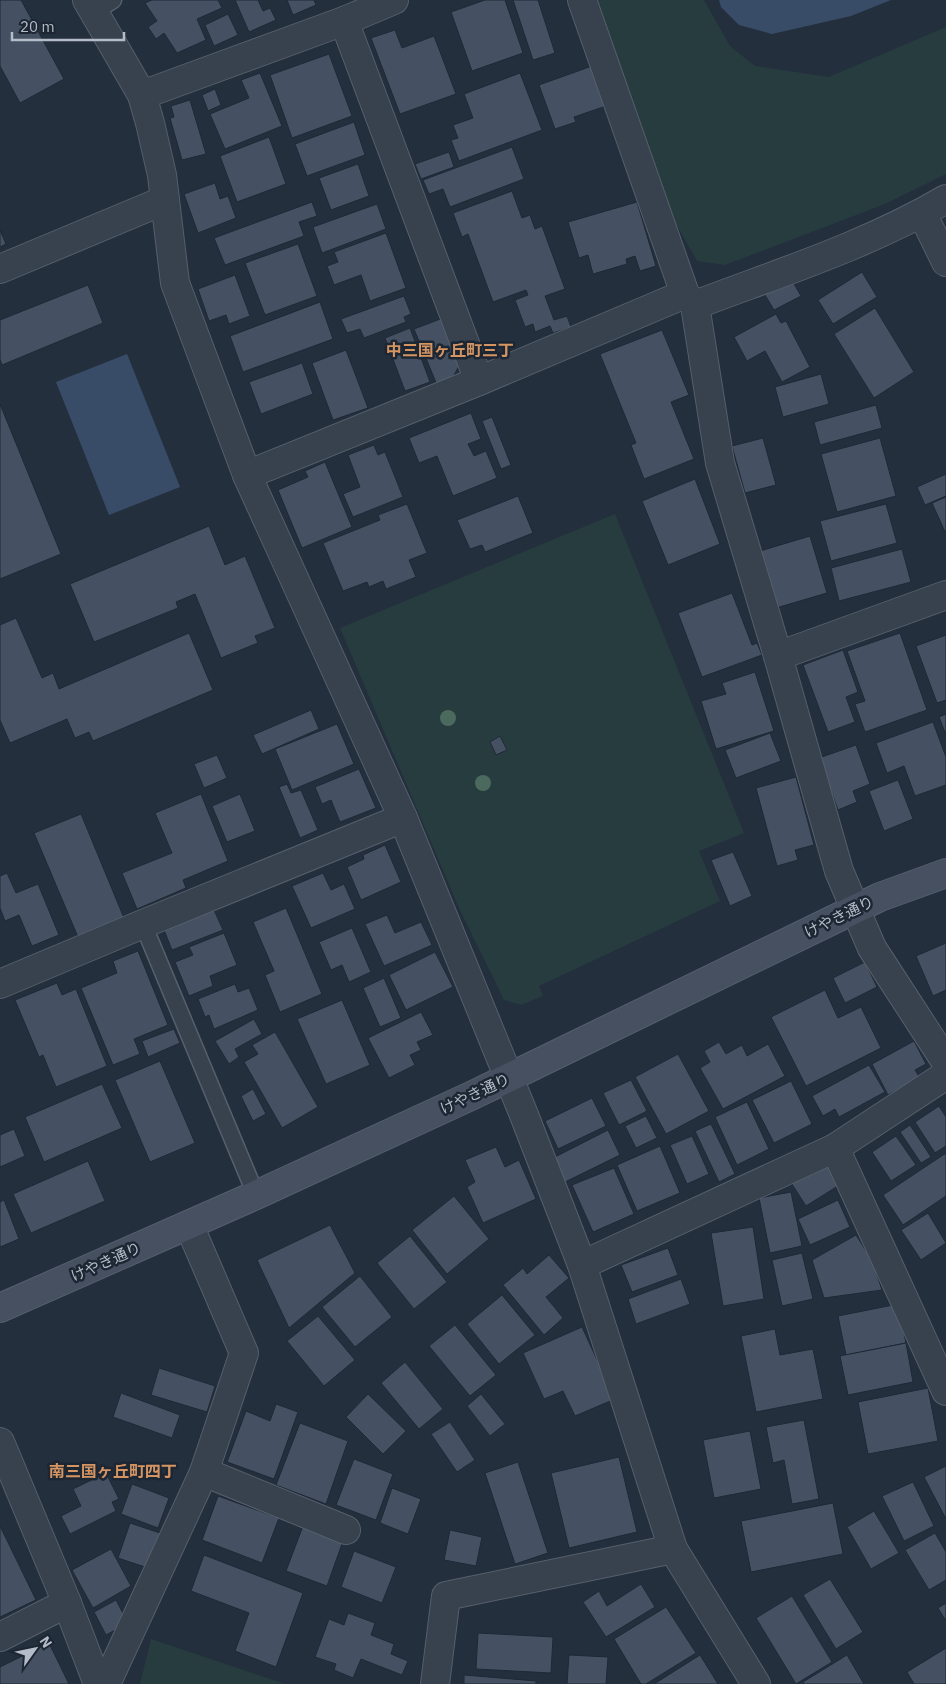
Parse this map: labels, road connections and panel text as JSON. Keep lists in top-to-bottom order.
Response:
{
  "streets": {
    "street": ["けやき通り"]
  },
  "districts": ["中三国ヶ丘町三丁", "南三国ヶ丘町四丁"],
  "scale_bar": "20 m",
  "north": "top right"
}
